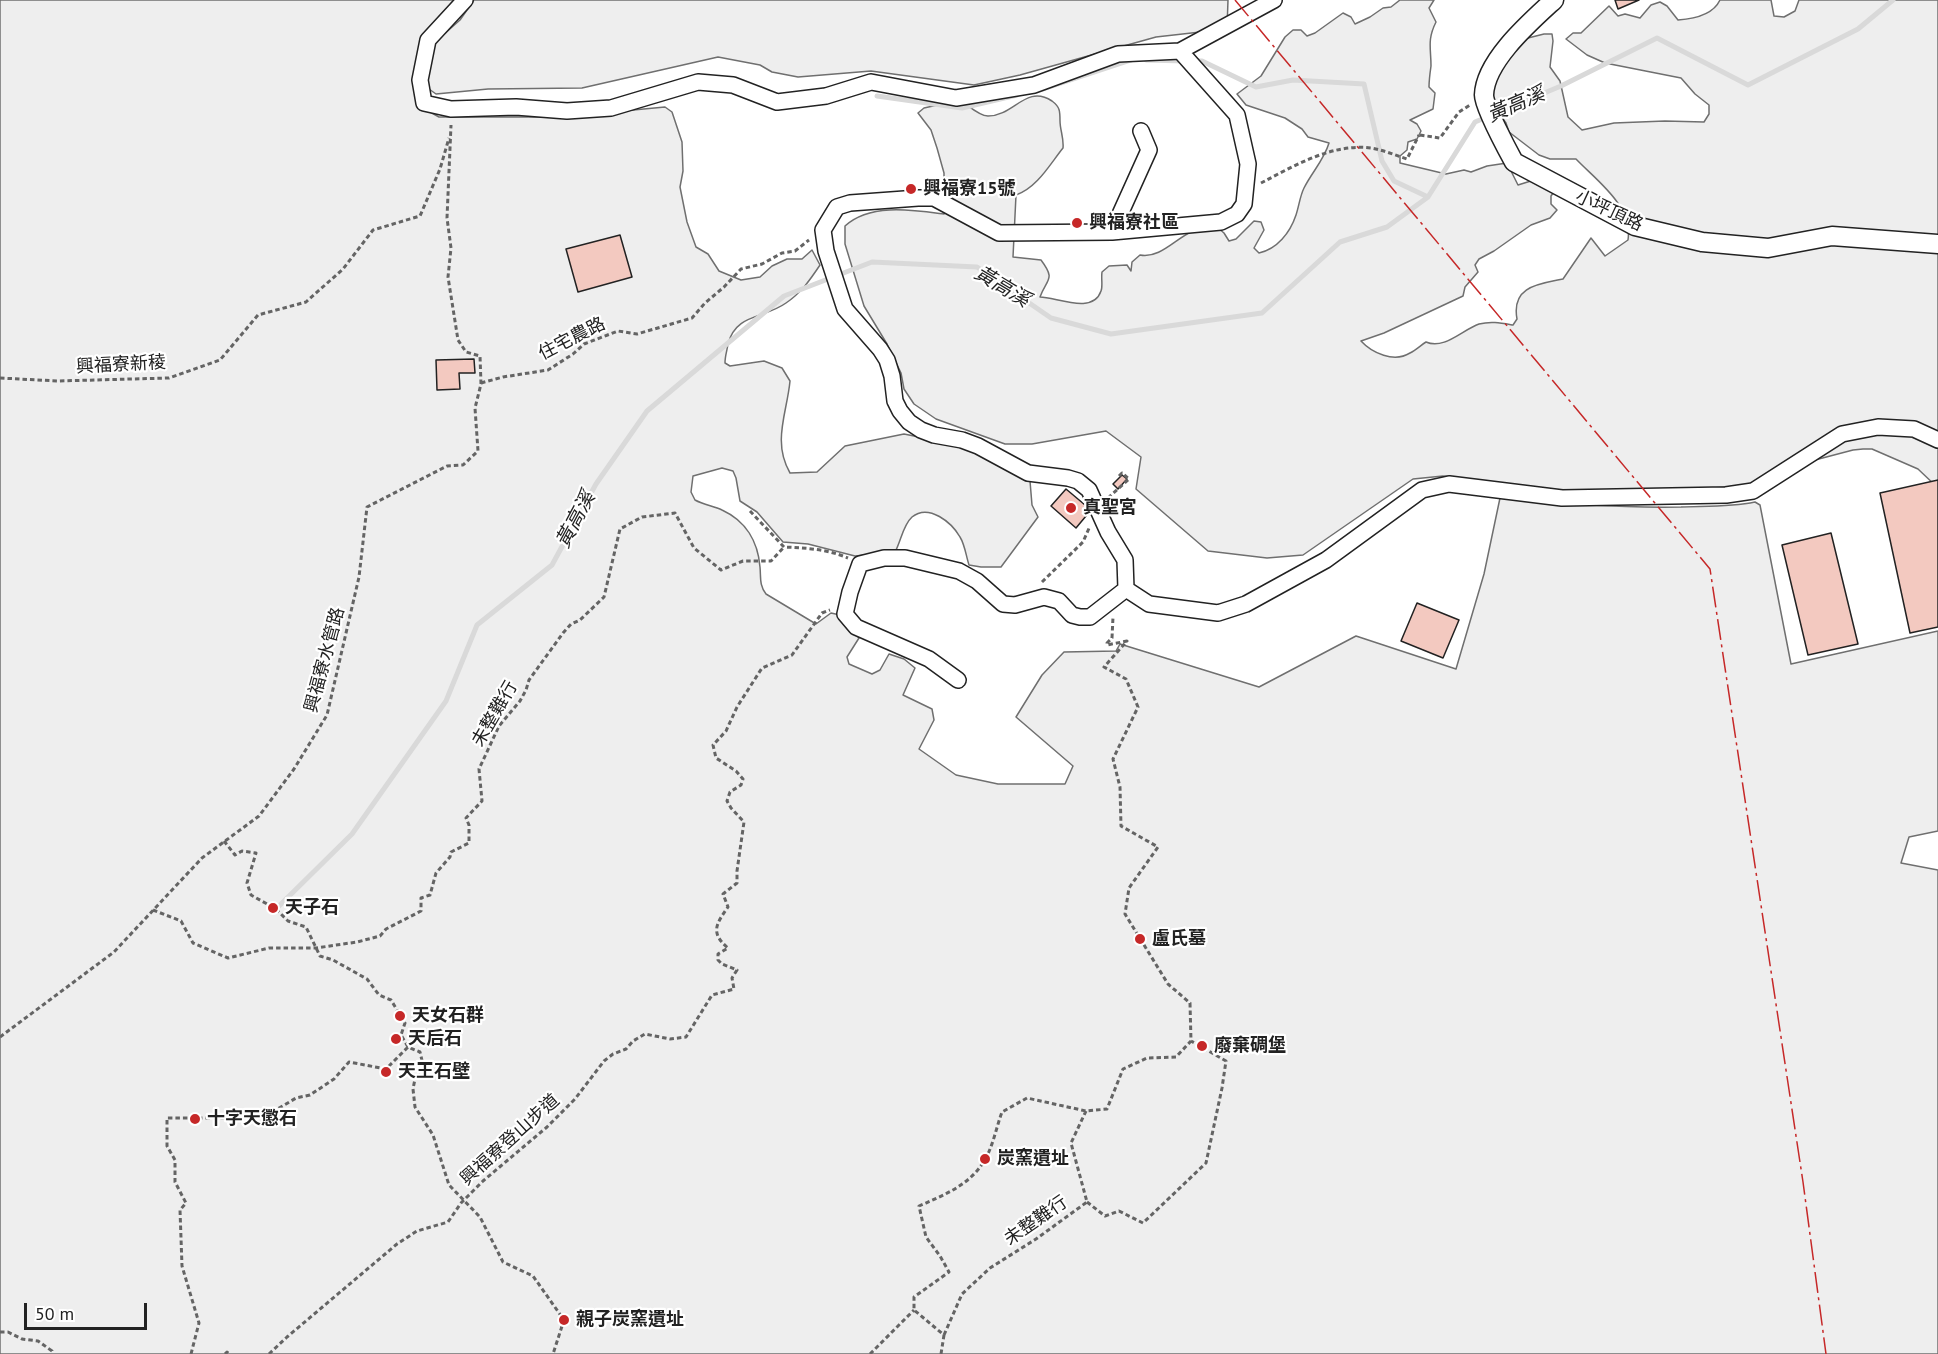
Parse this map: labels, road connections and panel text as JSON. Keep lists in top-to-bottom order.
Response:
{
  "streets": {
    "street": ["小坪頂路"],
    "path": [
      "住宅農路",
      "興福寮新稜",
      "興福寮水管路",
      "未整難行",
      "興福寮登山步道"
    ]
  },
  "crossings": [
    ["住宅農路", "興福寮水管路"],
    ["興福寮水管路", "未整難行"]
  ],
  "water": ["黃高溪"],
  "places": [
    "興福寮15號",
    "興福寮社區",
    "真聖宮",
    "天子石",
    "盧氏墓",
    "天女石群",
    "天后石",
    "廢棄碉堡",
    "天王石壁",
    "十字天懲石",
    "炭窯遺址",
    "親子炭窯遺址"
  ],
  "scale_bar": "50 m"
}
